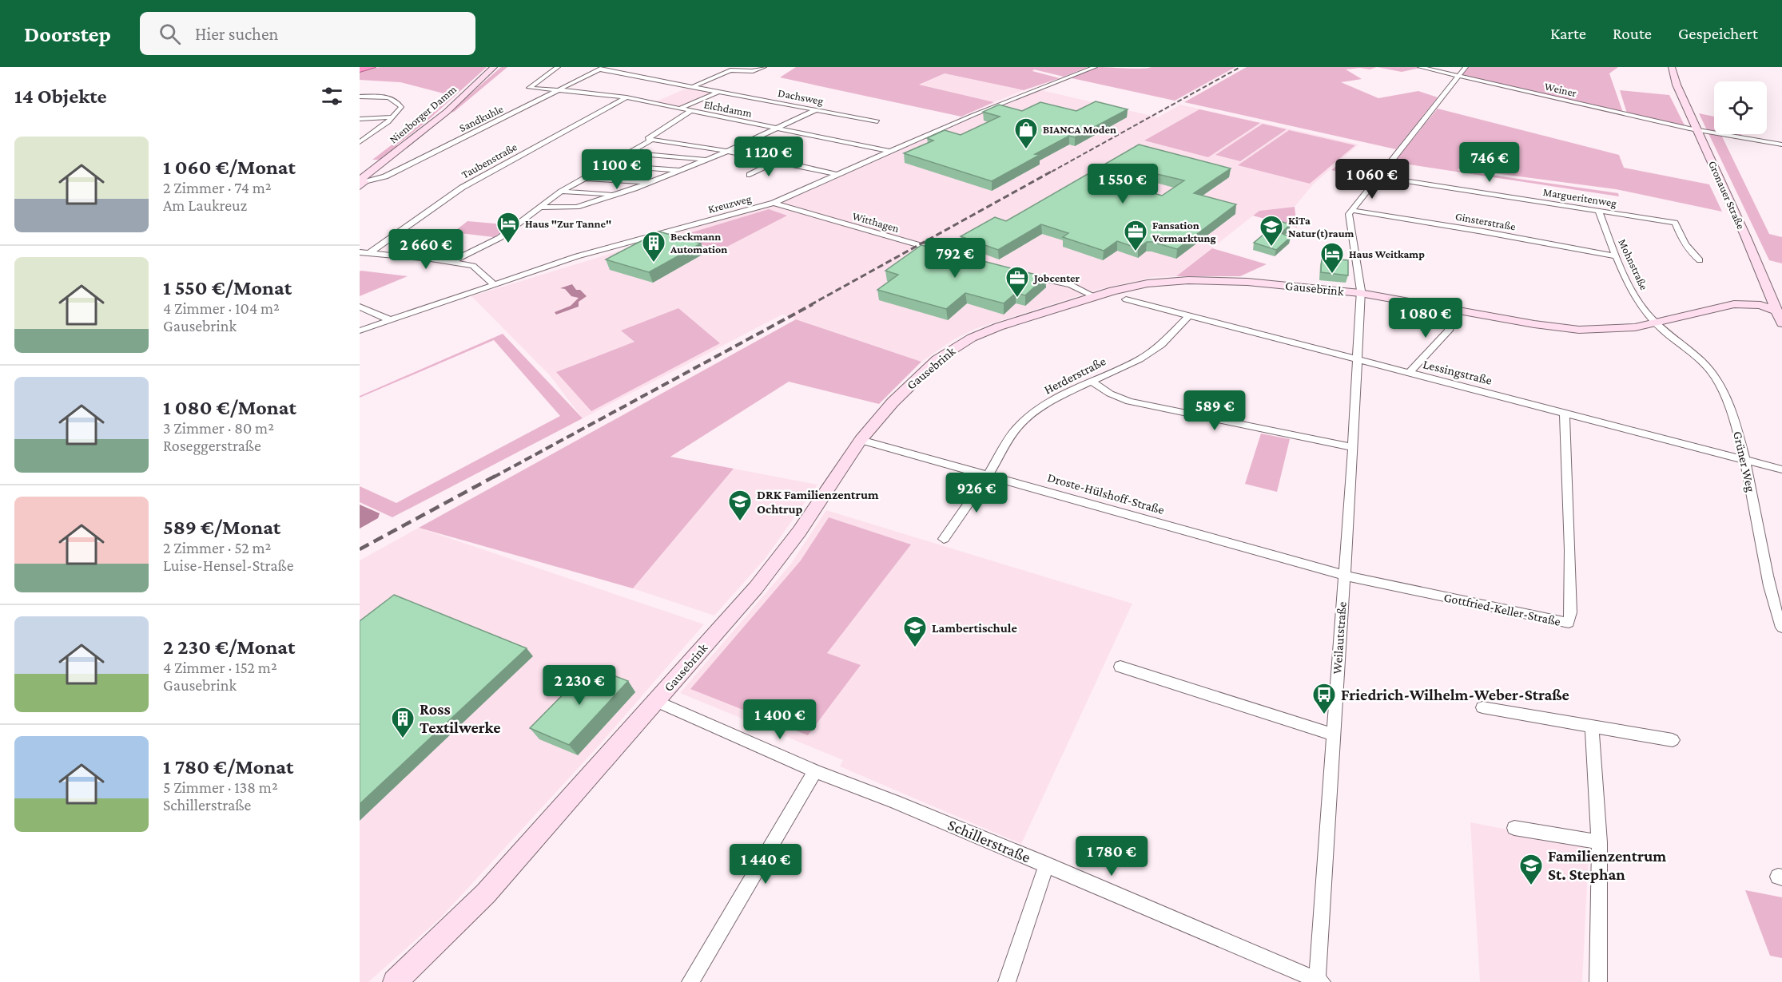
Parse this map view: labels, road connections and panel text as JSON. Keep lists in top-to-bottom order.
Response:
{
  "streets": {
    "main road": ["Nienborger Damm", "Gronauer Straße", "Gausebrink"],
    "street": [
      "Weiner",
      "Dachsweg",
      "Elchdamm",
      "Sandkuhle",
      "Taubenstraße",
      "Margueritenweg",
      "Kreuzweg",
      "Ginsterstraße",
      "Witthagen",
      "Mohnstraße",
      "Lessingstraße",
      "Herderstraße",
      "Grüner Weg",
      "Droste-Hülshoff-Straße",
      "Gottfried-Keller-Straße",
      "Weilautstraße",
      "Schillerstraße"
    ]
  },
  "crossings": [
    ["Weiner", "Gronauer Straße"],
    ["Dachsweg", "Sandkuhle"],
    ["Elchdamm", "Sandkuhle"],
    ["Elchdamm", "Taubenstraße"],
    ["Elchdamm", "Kreuzweg"],
    ["Nienborger Damm", "Sandkuhle"],
    ["Gronauer Straße", "Gausebrink"],
    ["Margueritenweg", "Mohnstraße"],
    ["Kreuzweg", "Witthagen"],
    ["Ginsterstraße", "Mohnstraße"],
    ["Ginsterstraße", "Weilautstraße"],
    ["Mohnstraße", "Gausebrink"],
    ["Mohnstraße", "Grüner Weg"],
    ["Gausebrink", "Grüner Weg"],
    ["Gausebrink", "Droste-Hülshoff-Straße"],
    ["Gausebrink", "Weilautstraße"],
    ["Gausebrink", "Schillerstraße"],
    ["Lessingstraße", "Herderstraße"],
    ["Lessingstraße", "Grüner Weg"],
    ["Lessingstraße", "Gottfried-Keller-Straße"],
    ["Lessingstraße", "Weilautstraße"],
    ["Herderstraße", "Droste-Hülshoff-Straße"],
    ["Droste-Hülshoff-Straße", "Gottfried-Keller-Straße"],
    ["Droste-Hülshoff-Straße", "Weilautstraße"],
    ["Gottfried-Keller-Straße", "Weilautstraße"],
    ["Weilautstraße", "Schillerstraße"]
  ],
  "places": {
    "shop": ["BIANCA Moden"],
    "hotel": ["Haus \"Zur Tanne\"", "Haus Weitkamp"],
    "school or university": [
      "KiTa Natur(t)raum",
      "DRK Familienzentrum Ochtrup",
      "Lambertischule",
      "Familienzentrum St. Stephan"
    ],
    "office": ["Fansation Vermarktung", "Jobcenter"],
    "building": ["Beckmann Automation", "Ross Textilwerke"],
    "bus stop": ["Friedrich-Wilhelm-Weber-Straße"]
  },
  "page": {
    "header": "Doorstep",
    "search": "Hier suchen",
    "nav": ["Karte", "Route", "Gespeichert"],
    "heading": "14 Objekte",
    "list": [
      {
        "name": "1 060 €/Monat",
        "note": "2 Zimmer · 74 m² · Am Laukreuz"
      },
      {
        "name": "1 550 €/Monat",
        "note": "4 Zimmer · 104 m² · Gausebrink"
      },
      {
        "name": "1 080 €/Monat",
        "note": "3 Zimmer · 80 m² · Roseggerstraße"
      },
      {
        "name": "589 €/Monat",
        "note": "2 Zimmer · 52 m² · Luise-Hensel-Straße"
      },
      {
        "name": "2 230 €/Monat",
        "note": "4 Zimmer · 152 m² · Gausebrink"
      },
      {
        "name": "1 780 €/Monat",
        "note": "5 Zimmer · 138 m² · Schillerstraße"
      }
    ],
    "price": [
      "1 120 €",
      "746 €",
      "1 100 €",
      "1 060 €",
      "1 550 €",
      "2 660 €",
      "792 €",
      "1 080 €",
      "589 €",
      "926 €",
      "2 230 €",
      "1 400 €",
      "1 780 €",
      "1 440 €"
    ]
  }
}
